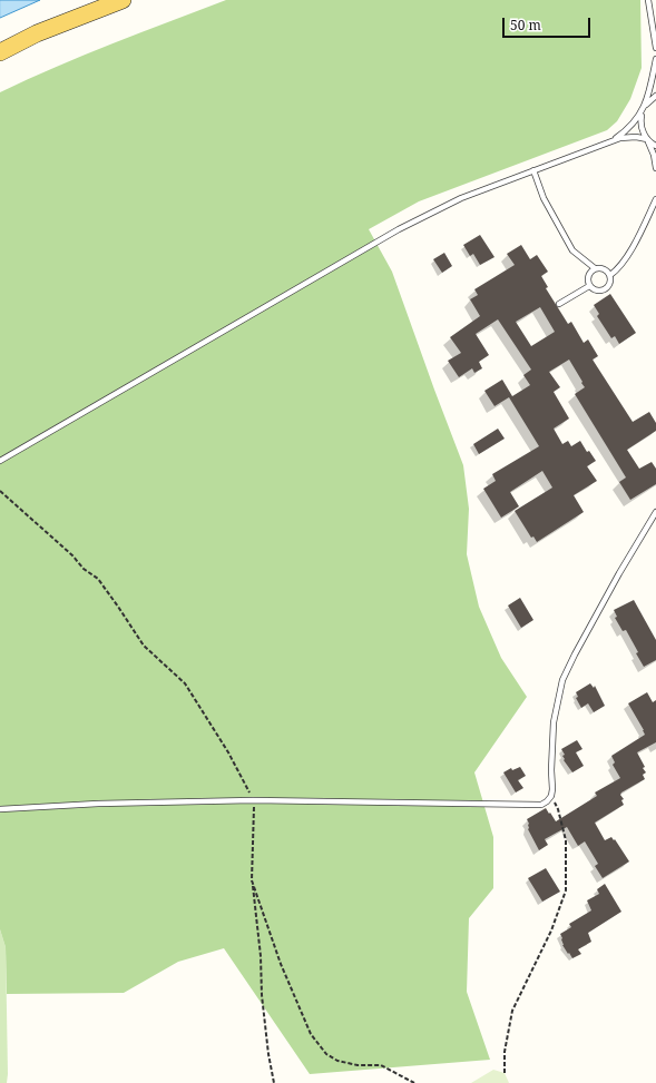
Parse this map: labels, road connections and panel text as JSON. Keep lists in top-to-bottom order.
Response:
{
  "scale_bar": "50 m"
}
